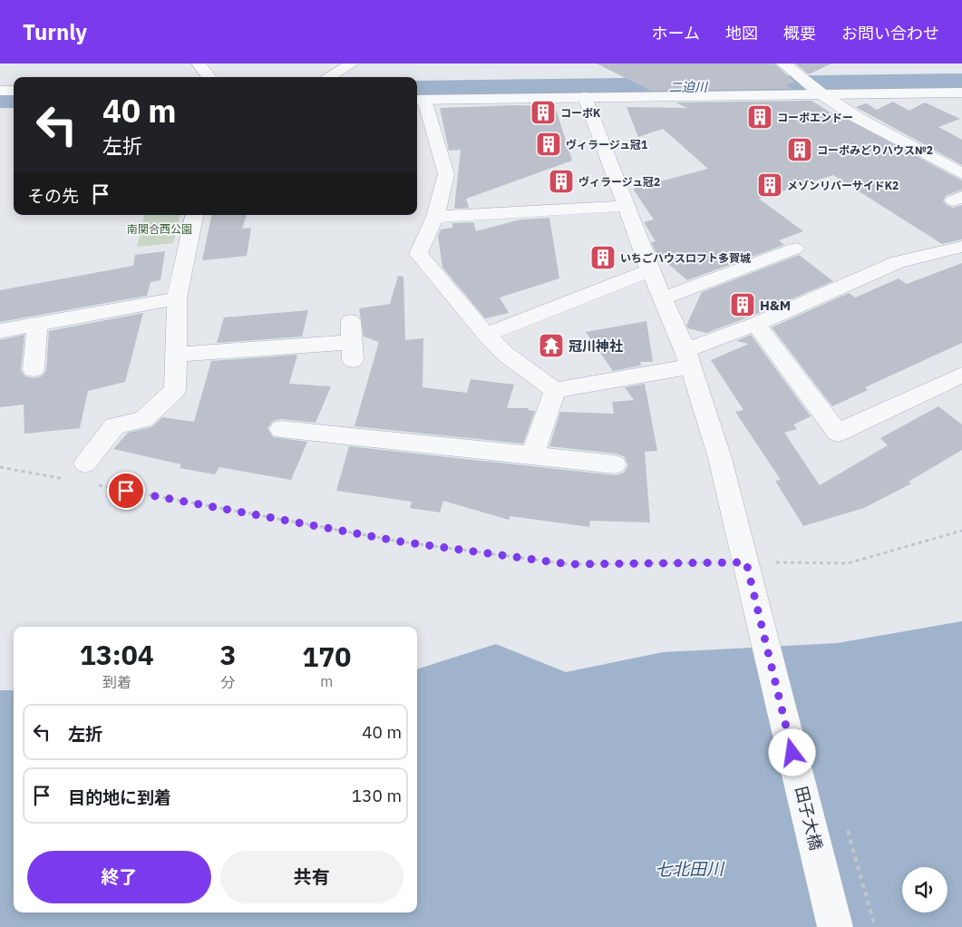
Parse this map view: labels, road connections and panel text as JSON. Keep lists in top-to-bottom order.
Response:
{
  "streets": {
    "street": ["田子大橋"]
  },
  "water": ["二迫川", "七北田川"],
  "parks": ["南関合西公園"],
  "places": {
    "building": [
      "コーポK",
      "コーポエンドー",
      "ヴィラージュ冠1",
      "コーポみどりハウス№2",
      "ヴィラージュ冠2",
      "メゾンリバーサイドK2",
      "いちごハウスロフト多賀城",
      "H&M"
    ],
    "temple": ["冠川神社"]
  },
  "page": {
    "header": "Turnly",
    "nav": [
      "ホーム",
      "地図",
      "概要",
      "お問い合わせ"
    ],
    "turn": ["40 m", "左折"],
    "then": "その先",
    "eta": [
      "13:04",
      "到着",
      "3",
      "分",
      "170",
      "m"
    ],
    "list": [
      {
        "name": "左折",
        "value": "40 m"
      },
      {
        "name": "目的地に到着",
        "value": "130 m"
      }
    ],
    "buttons": ["終了", "共有"]
  }
}
